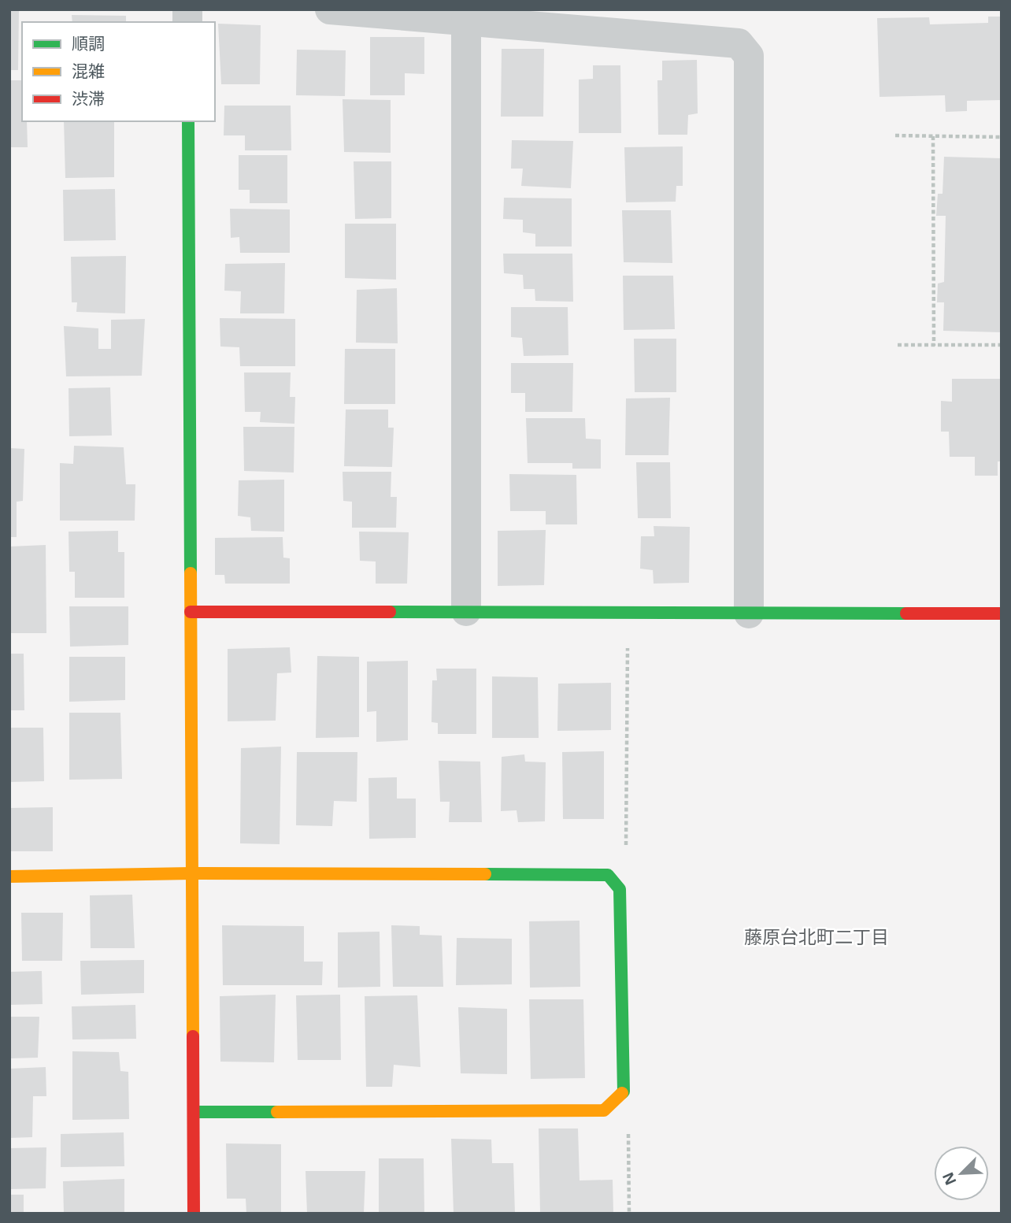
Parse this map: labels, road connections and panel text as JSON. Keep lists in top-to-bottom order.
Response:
{
  "districts": ["藤原台北町二丁目"],
  "legend": ["順調", "混雑", "渋滞"],
  "north": "bottom left"
}
